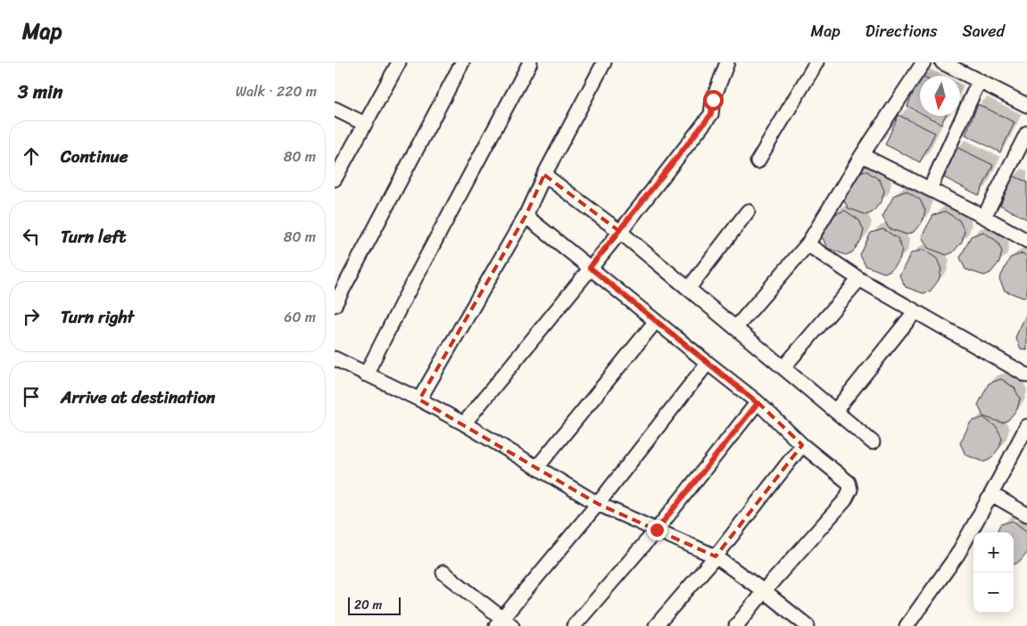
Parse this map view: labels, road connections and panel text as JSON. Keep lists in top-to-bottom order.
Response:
{
  "scale_bar": "20 m",
  "north": "bottom",
  "page": {
    "header": "Map",
    "nav": ["Map", "Directions", "Saved"],
    "heading": ["3 min", "Walk · 220 m"],
    "list": [
      ["Continue", "80 m"],
      ["Turn left", "80 m"],
      ["Turn right", "60 m"],
      "Arrive at destination"
    ],
    "map_buttons": ["+", "−"],
    "scale": "20 m"
  }
}
